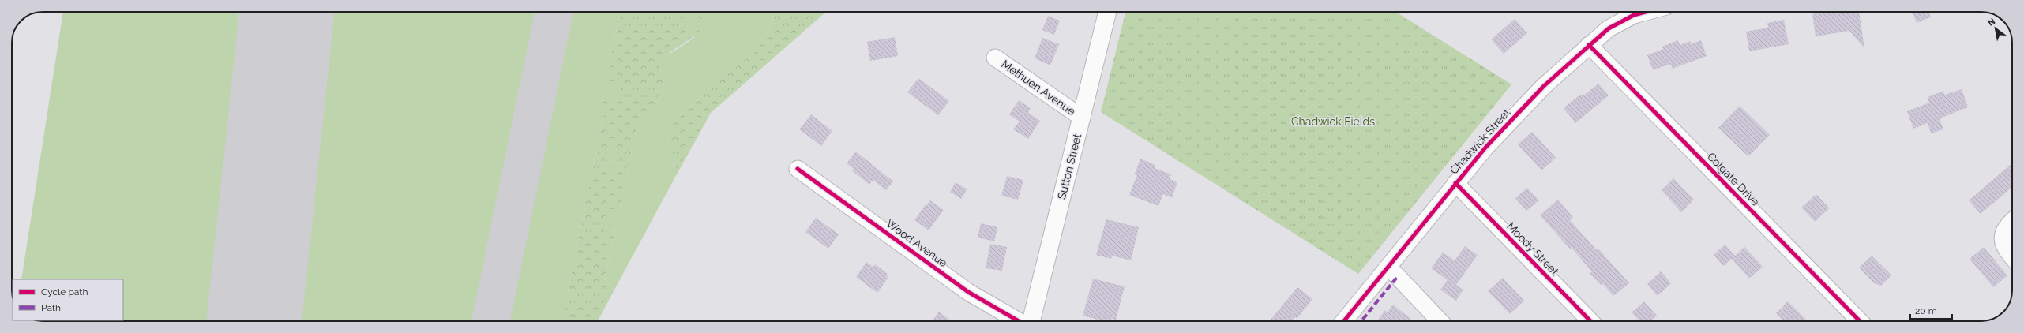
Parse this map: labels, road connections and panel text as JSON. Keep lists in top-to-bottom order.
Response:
{
  "streets": {
    "highway": ["Sutton Street"],
    "street": [
      "Methuen Avenue",
      "Chadwick Street",
      "Colgate Drive",
      "Wood Avenue",
      "Moody Street"
    ]
  },
  "crossings": [
    ["Methuen Avenue", "Sutton Street"],
    ["Chadwick Street", "Colgate Drive"],
    ["Chadwick Street", "Moody Street"]
  ],
  "parks": ["Chadwick Fields"],
  "legend": ["Cycle path", "Path"],
  "scale_bar": "20 m",
  "north": "top left"
}
